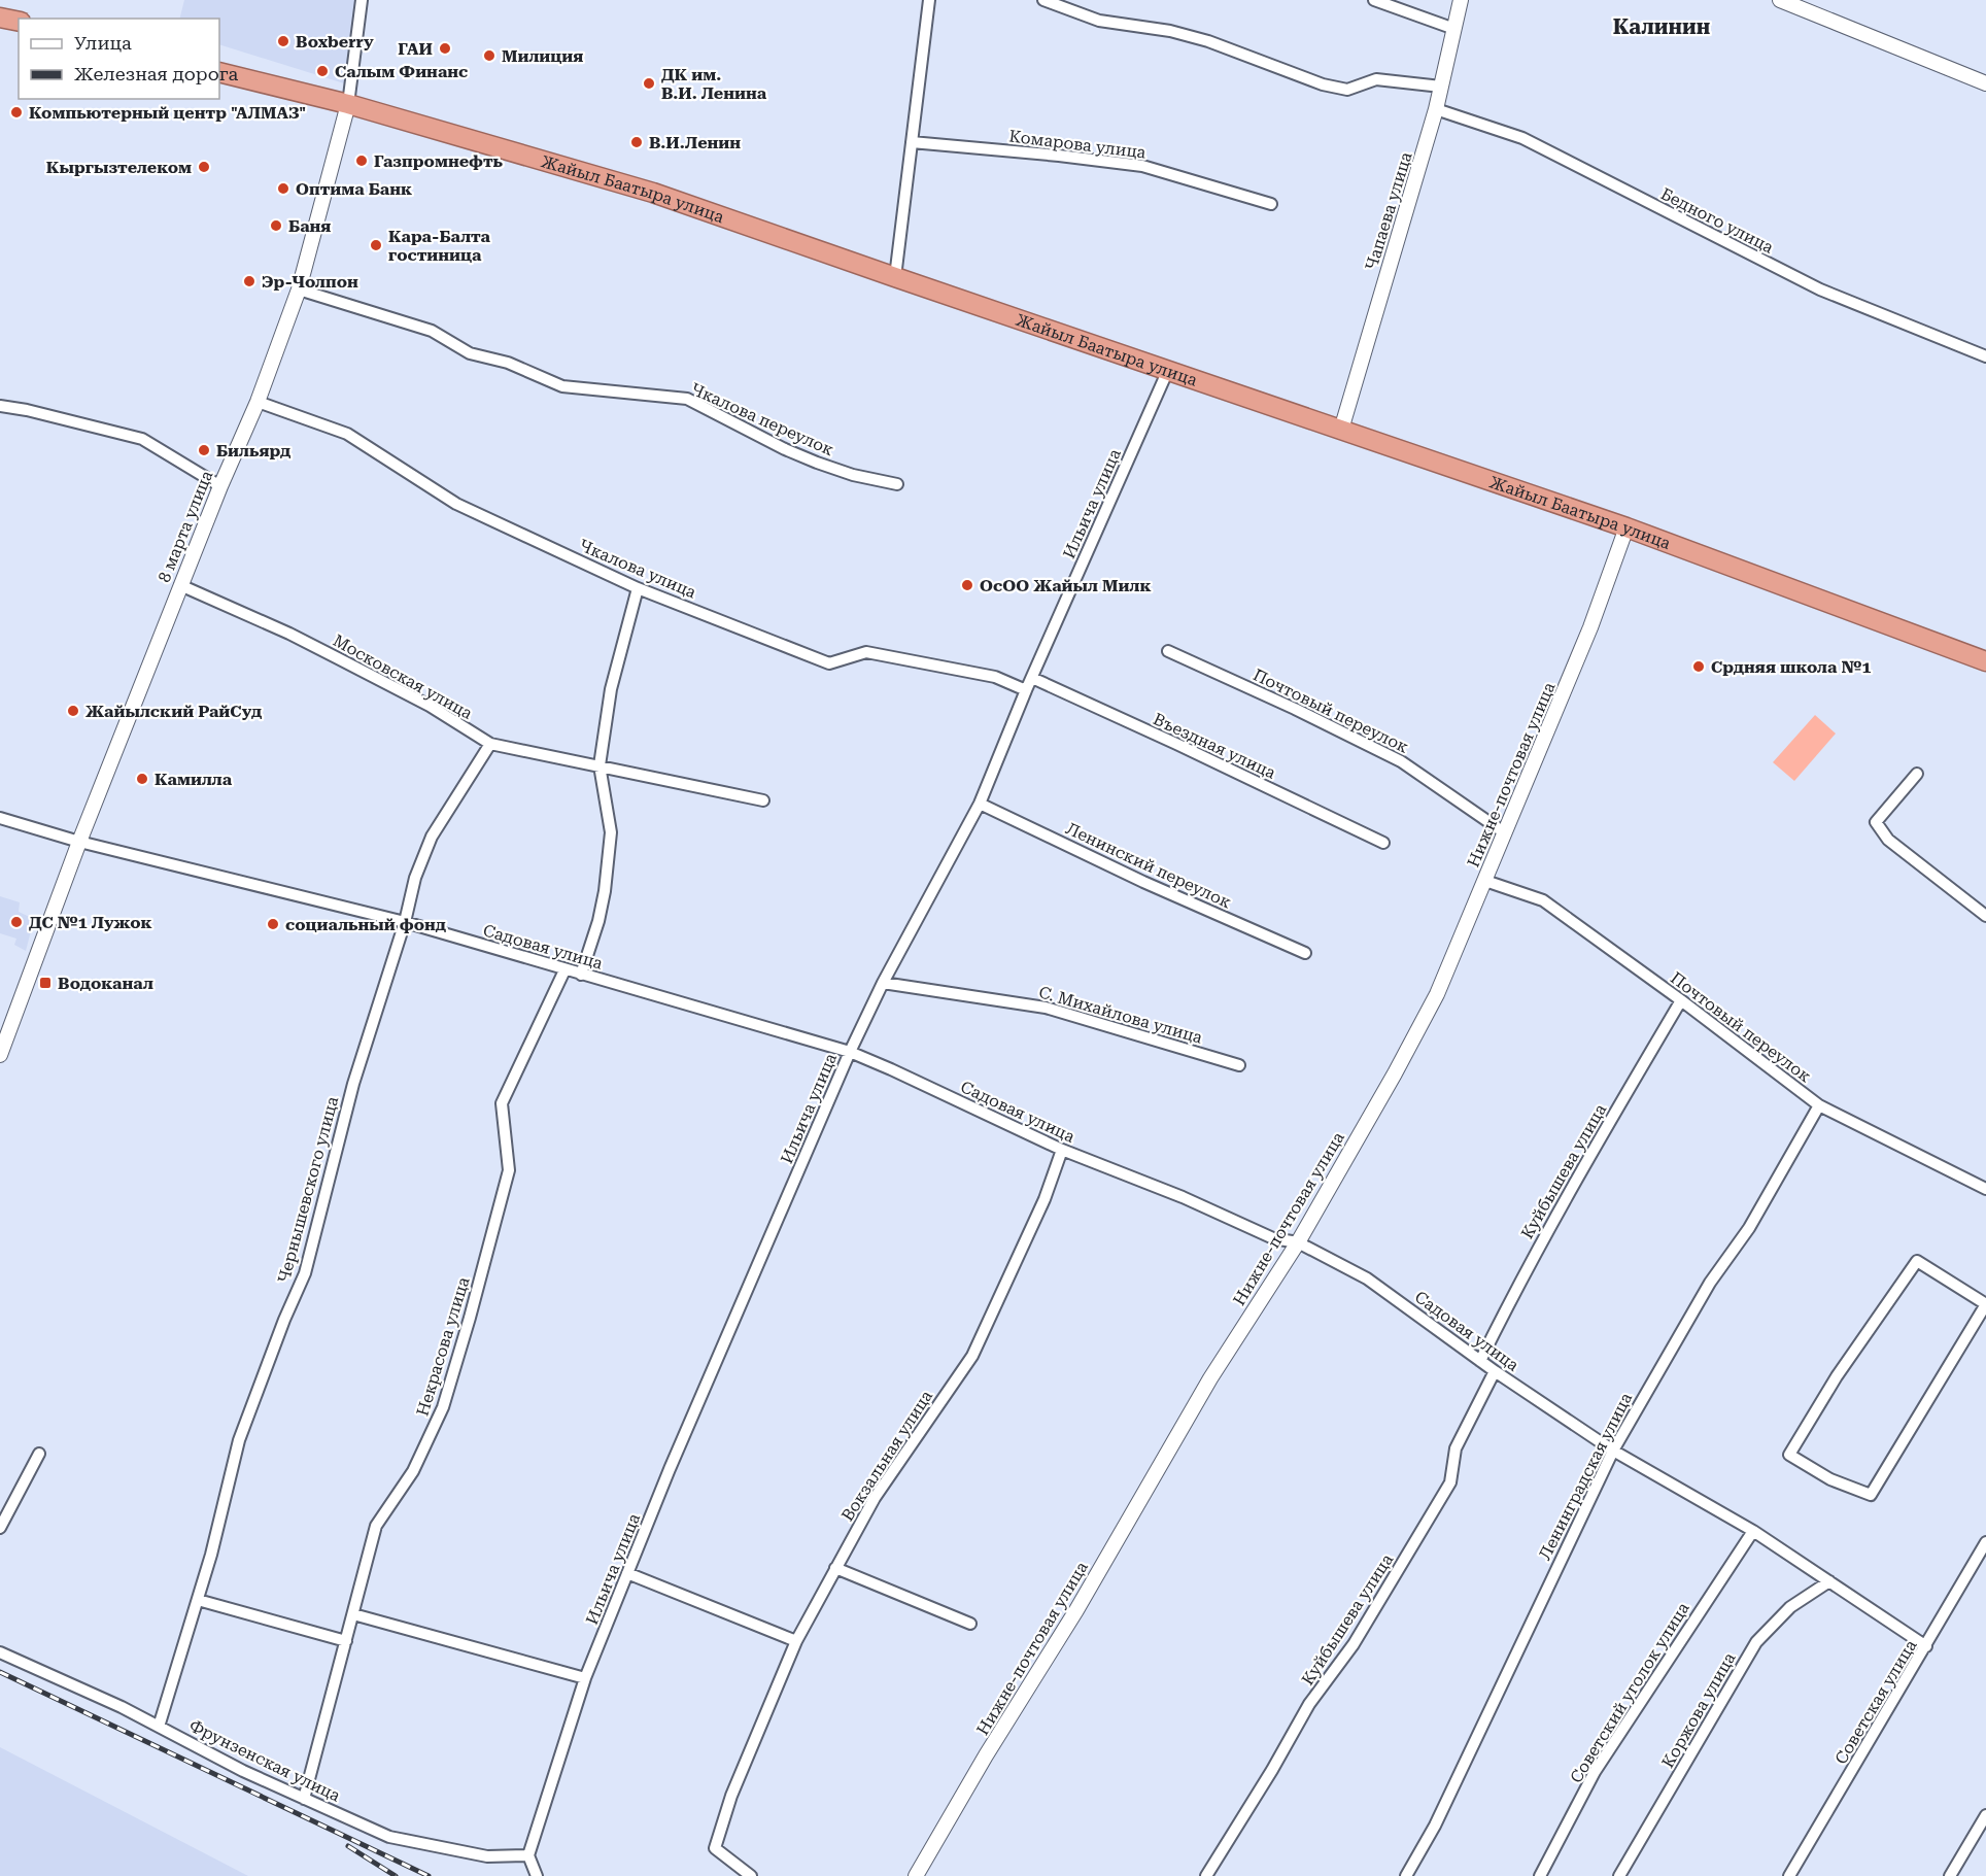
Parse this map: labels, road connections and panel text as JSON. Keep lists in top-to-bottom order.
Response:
{
  "streets": {
    "highway": ["Жайыл Баатыра улица"],
    "street": [
      "Комарова улица",
      "Чапаева улица",
      "Бедного улица",
      "Чкалова переулок",
      "Ильича улица",
      "8 марта улица",
      "Чкалова улица",
      "Московская улица",
      "Почтовый переулок",
      "Въездная улица",
      "Нижне-почтовая улица",
      "Ленинский переулок",
      "Садовая улица",
      "С. Михайлова улица",
      "Куйбышева улица",
      "Чернышевского улица",
      "Некрасова улица",
      "Вокзальная улица",
      "Ленинградская улица",
      "Советский уголок улица",
      "Советская улица",
      "Коржова улица",
      "Фрунзенская улица"
    ]
  },
  "crossings": [
    ["Жайыл Баатыра улица", "Чапаева улица"],
    ["Жайыл Баатыра улица", "Ильича улица"],
    ["Жайыл Баатыра улица", "8 марта улица"],
    ["Жайыл Баатыра улица", "Нижне-почтовая улица"],
    ["Чапаева улица", "Бедного улица"],
    ["Чкалова переулок", "8 марта улица"],
    ["Ильича улица", "Чкалова улица"],
    ["Ильича улица", "Въездная улица"],
    ["Ильича улица", "Ленинский переулок"],
    ["Ильича улица", "Садовая улица"],
    ["Ильича улица", "С. Михайлова улица"],
    ["Ильича улица", "Фрунзенская улица"],
    ["8 марта улица", "Чкалова улица"],
    ["8 марта улица", "Московская улица"],
    ["8 марта улица", "Садовая улица"],
    ["Московская улица", "Чернышевского улица"],
    ["Почтовый переулок", "Нижне-почтовая улица"],
    ["Почтовый переулок", "Куйбышева улица"],
    ["Почтовый переулок", "Ленинградская улица"],
    ["Нижне-почтовая улица", "Садовая улица"],
    ["Садовая улица", "Куйбышева улица"],
    ["Садовая улица", "Чернышевского улица"],
    ["Садовая улица", "Некрасова улица"],
    ["Садовая улица", "Вокзальная улица"],
    ["Садовая улица", "Ленинградская улица"],
    ["Садовая улица", "Советский уголок улица"],
    ["Садовая улица", "Советская улица"],
    ["Садовая улица", "Коржова улица"],
    ["Чернышевского улица", "Фрунзенская улица"],
    ["Некрасова улица", "Фрунзенская улица"]
  ],
  "districts": ["Калинин"],
  "places": {
    "other": [
      "Boxberry",
      "ГАИ",
      "Милиция",
      "Салым Финанс",
      "ДК им. В.И. Ленина",
      "Компьютерный центр \"АЛМАЗ\"",
      "В.И.Ленин",
      "Газпромнефть",
      "Кыргызтелеком",
      "Оптима Банк",
      "Баня",
      "Кара-Балта гостиница",
      "Эр-Чолпон",
      "Бильярд",
      "ОсОО Жайыл Милк",
      "Срдняя школа №1",
      "Жайылский РайСуд",
      "Камилла",
      "ДС №1 Лужок",
      "социальный фонд"
    ],
    "transit": ["Водоканал"]
  },
  "legend": ["Улица", "Железная дорога"]
}
